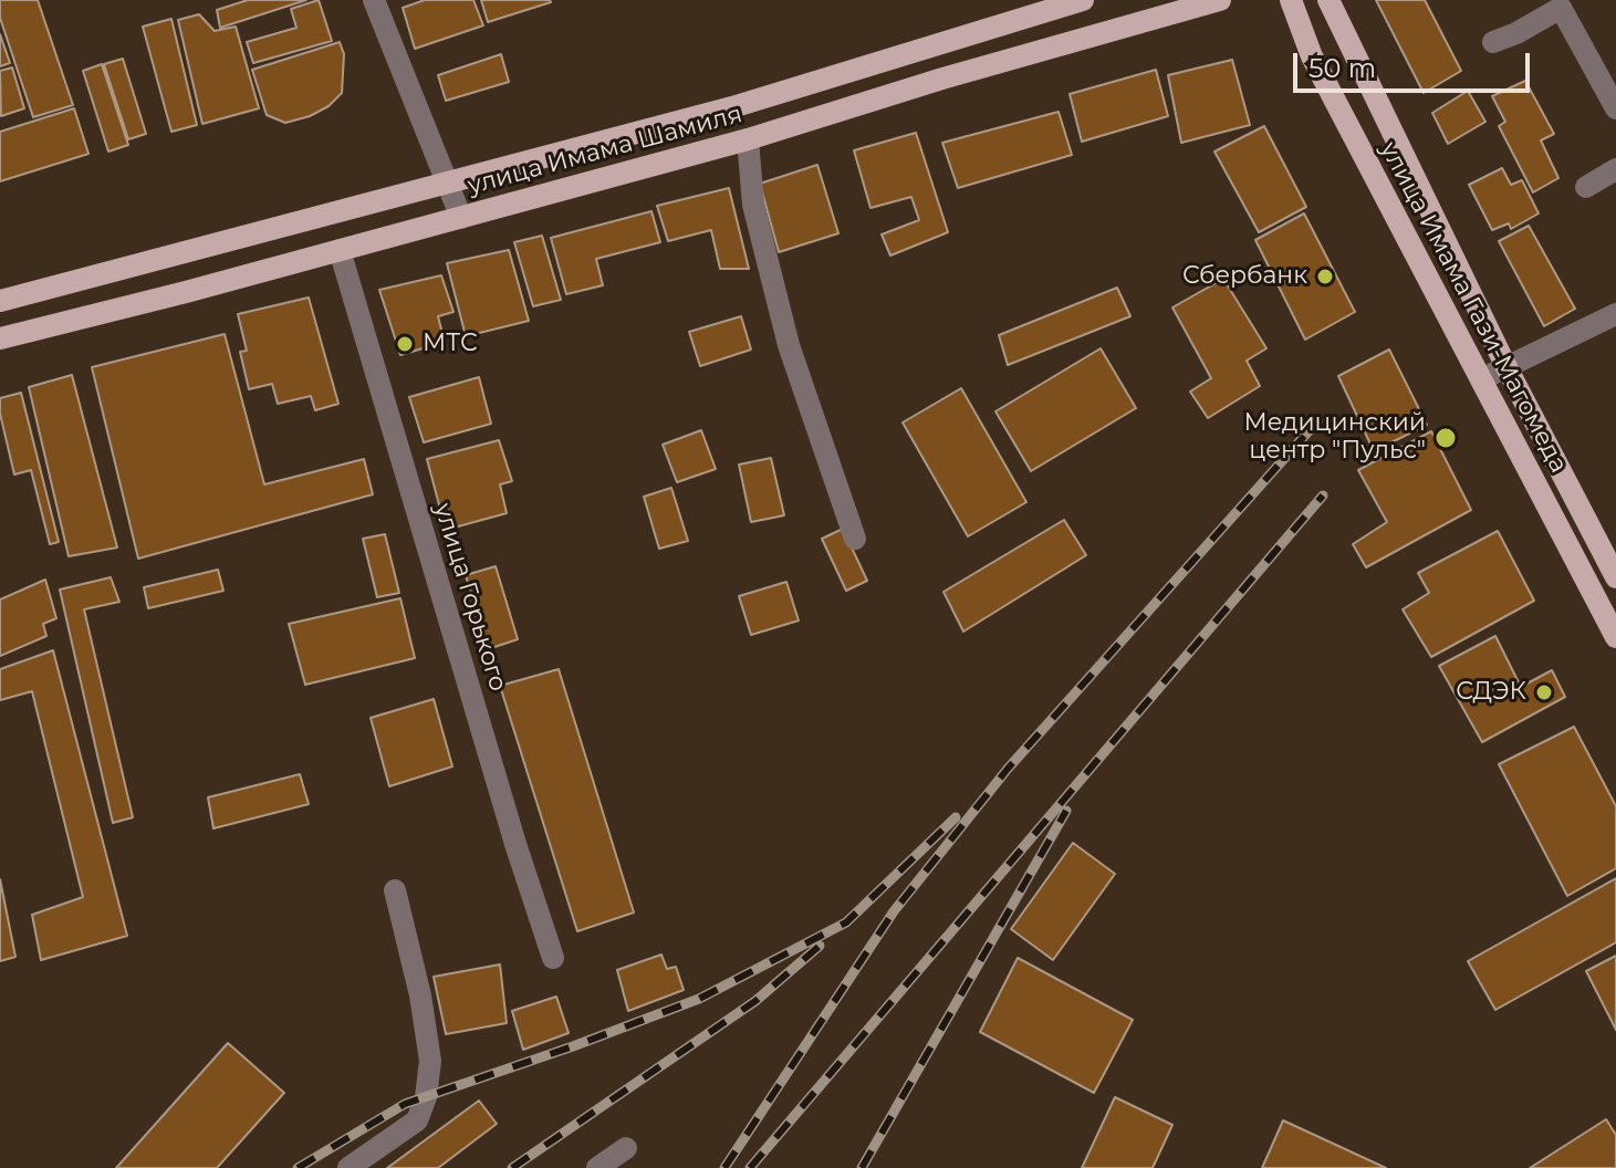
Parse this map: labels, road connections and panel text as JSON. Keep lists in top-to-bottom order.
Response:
{
  "streets": {
    "main road": ["улица Имама Шамиля", "улица Имама Гази-Магомеда"],
    "street": ["улица Горького"]
  },
  "crossings": [
    ["улица Имама Шамиля", "улица Горького"]
  ],
  "places": [
    "Сбербанк",
    "МТС",
    "Медицинский центр \"Пульс\"",
    "СДЭК"
  ],
  "scale_bar": "50 m"
}
